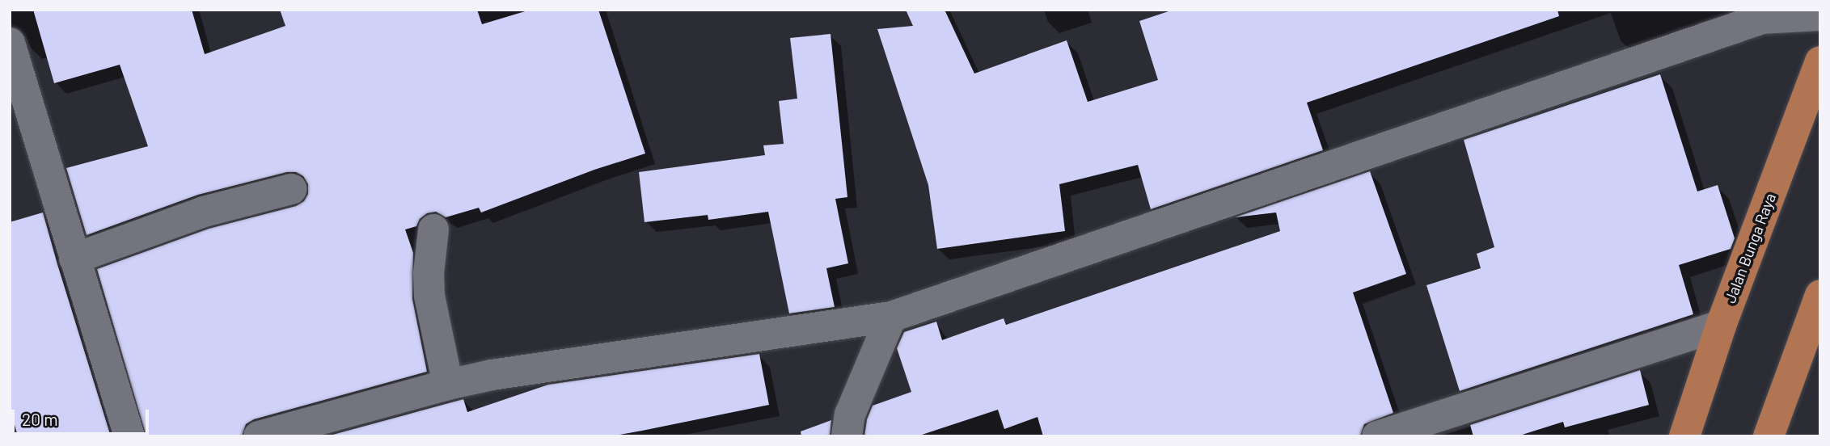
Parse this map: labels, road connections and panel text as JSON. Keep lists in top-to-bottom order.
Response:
{
  "streets": {
    "main road": ["Jalan Bunga Raya"]
  },
  "scale_bar": "20 m"
}
